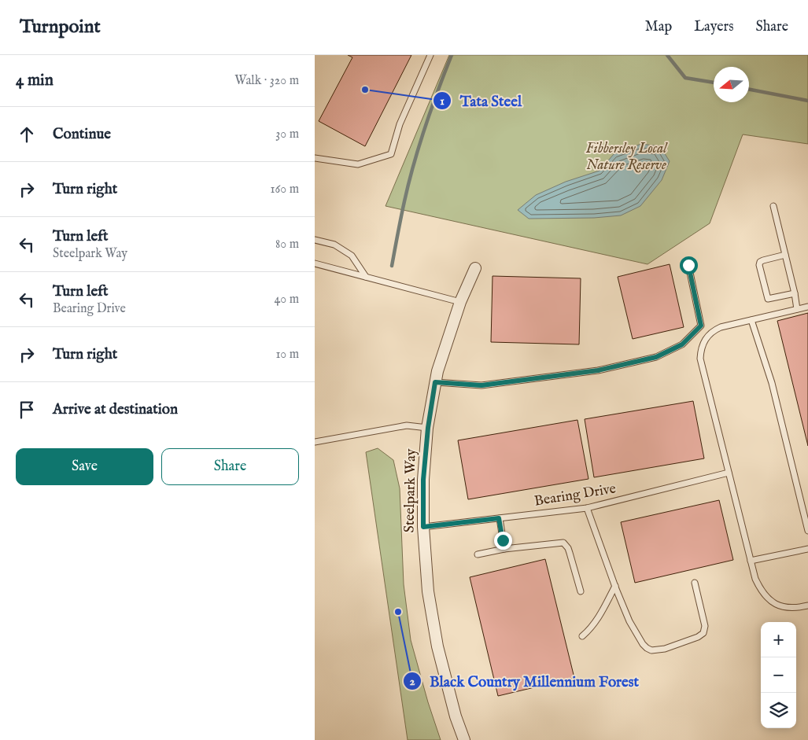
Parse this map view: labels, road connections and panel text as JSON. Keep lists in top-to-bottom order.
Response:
{
  "streets": {
    "street": ["Steelpark Way"],
    "lane": ["Bearing Drive"]
  },
  "crossings": [
    ["Steelpark Way", "Bearing Drive"]
  ],
  "parks": ["Fibbersley Local Nature Reserve"],
  "places": ["Tata Steel", "Black Country Millennium Forest"],
  "north": "left",
  "page": {
    "header": "Turnpoint",
    "nav": ["Map", "Layers", "Share"],
    "heading": ["4 min", "Walk · 320 m"],
    "list": [
      ["Continue", "30 m"],
      ["Turn right", "160 m"],
      ["Turn left", "Steelpark Way", "80 m"],
      ["Turn left", "Bearing Drive", "40 m"],
      ["Turn right", "10 m"],
      "Arrive at destination"
    ],
    "buttons": ["Save", "Share"],
    "map_buttons": ["+", "−"]
  }
}
